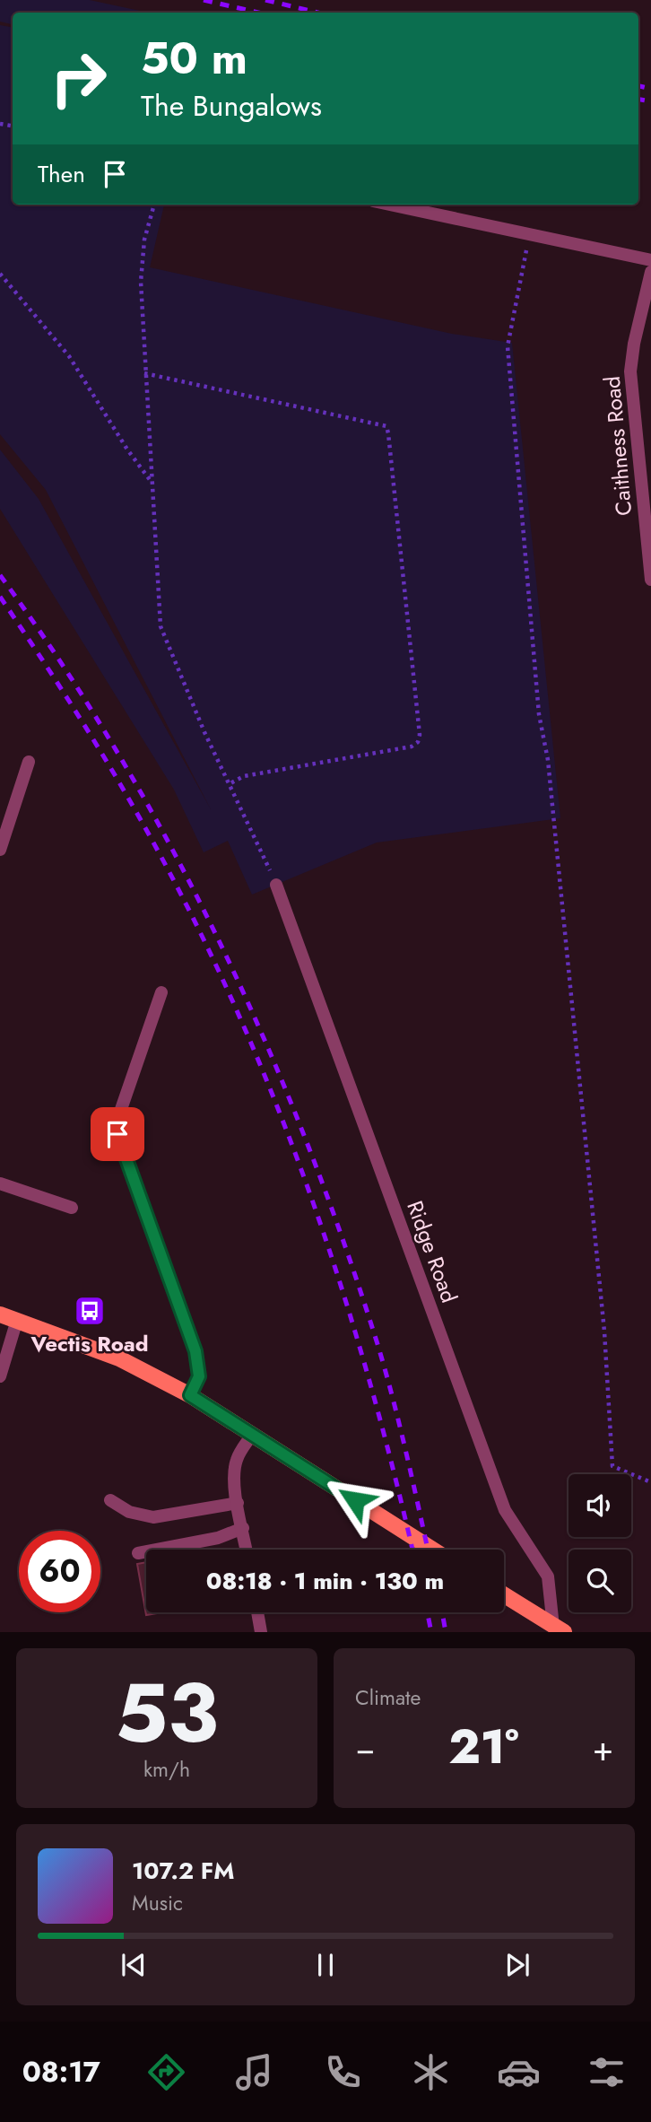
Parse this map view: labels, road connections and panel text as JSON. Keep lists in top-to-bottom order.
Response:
{
  "streets": {
    "street": ["Caithness Road", "Ridge Road"]
  },
  "places": {
    "bus stop": ["Vectis Road"]
  },
  "page": {
    "turn": ["50 m", "The Bungalows"],
    "then": "Then",
    "limit": "60",
    "trip": "08:18 · 1 min · 130 m",
    "tile": [
      ["53", "km/h"],
      "Climate"
    ],
    "heat": ["−", "21°", "+"],
    "song": ["107.2 FM", "Music"],
    "tabs": "08:17"
  }
}
